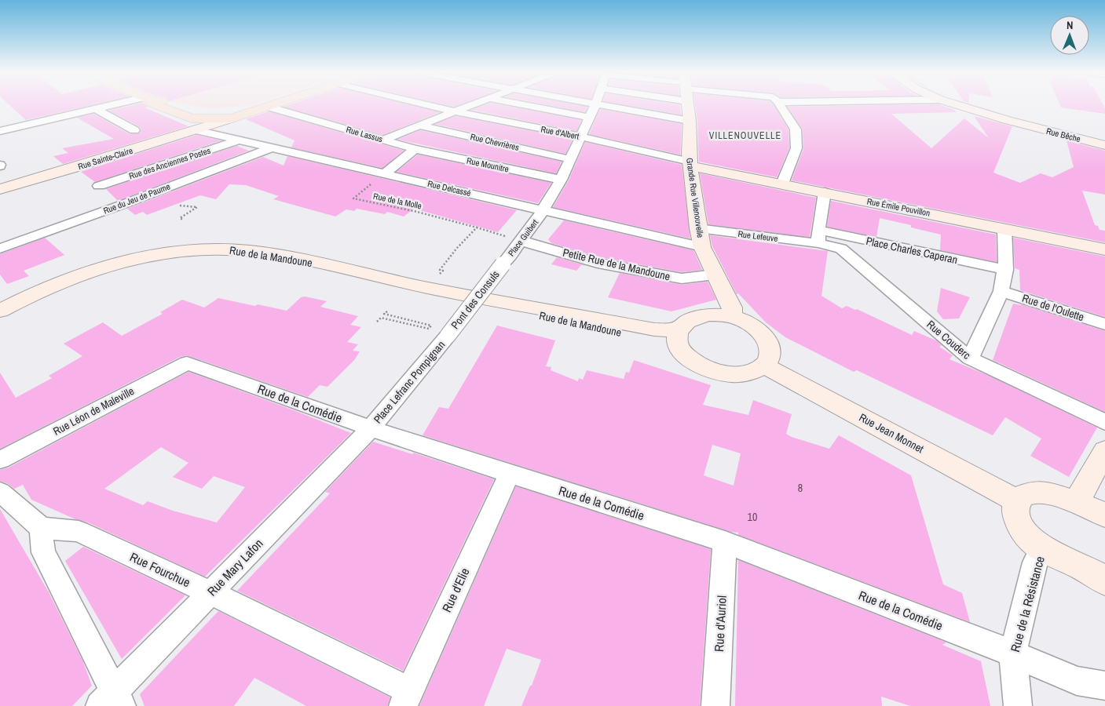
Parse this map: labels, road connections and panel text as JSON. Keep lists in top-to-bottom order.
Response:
{
  "streets": {
    "main road": ["Rue Sainte-Claire"],
    "street": [
      "Rue d'Albert",
      "Rue Lassus",
      "Rue Bêche",
      "Rue Chevrières",
      "Rue des Anciennes Postes",
      "Rue Mounitre",
      "Rue Delcassé",
      "Grande Rue Villenouvelle",
      "Rue du Jeu de Paume",
      "Rue Émile Pouvillon",
      "Rue Lefeuve",
      "Place Guibert",
      "Place Charles Caperan",
      "Rue de la Mandoune",
      "Petite Rue de la Mandoune",
      "Pont des Consuls",
      "Rue de l'Oulette",
      "Rue Couderc",
      "Place Lefranc Pompignan",
      "Rue de la Comédie",
      "Rue Léon de Maleville",
      "Rue Jean Monnet",
      "Rue Mary Lafon",
      "Rue Fourchue",
      "Rue d'Elie",
      "Rue de la Résistance",
      "Rue d'Auriol"
    ],
    "path": ["Rue de la Molle"]
  },
  "crossings": [
    ["Rue d'Albert", "Grande Rue Villenouvelle"],
    ["Rue d'Albert", "Rue Émile Pouvillon"],
    ["Rue d'Albert", "Place Guibert"],
    ["Rue Lassus", "Rue Sainte-Claire"],
    ["Rue Lassus", "Rue Mounitre"],
    ["Rue Chevrières", "Place Guibert"],
    ["Rue Sainte-Claire", "Rue Delcassé"],
    ["Rue des Anciennes Postes", "Rue Delcassé"],
    ["Rue Mounitre", "Place Guibert"],
    ["Rue Delcassé", "Grande Rue Villenouvelle"],
    ["Rue Delcassé", "Rue du Jeu de Paume"],
    ["Rue Delcassé", "Rue de la Molle"],
    ["Rue Delcassé", "Place Guibert"],
    ["Grande Rue Villenouvelle", "Rue Émile Pouvillon"],
    ["Grande Rue Villenouvelle", "Rue Lefeuve"],
    ["Grande Rue Villenouvelle", "Rue de la Mandoune"],
    ["Grande Rue Villenouvelle", "Petite Rue de la Mandoune"],
    ["Grande Rue Villenouvelle", "Rue Jean Monnet"],
    ["Rue Lefeuve", "Place Charles Caperan"],
    ["Rue Lefeuve", "Rue Couderc"],
    ["Place Guibert", "Petite Rue de la Mandoune"],
    ["Place Guibert", "Pont des Consuls"],
    ["Place Charles Caperan", "Rue Couderc"],
    ["Rue de la Mandoune", "Rue Jean Monnet"],
    ["Pont des Consuls", "Place Lefranc Pompignan"],
    ["Place Lefranc Pompignan", "Rue de la Comédie"],
    ["Place Lefranc Pompignan", "Rue Mary Lafon"],
    ["Rue de la Comédie", "Rue Léon de Maleville"],
    ["Rue de la Comédie", "Rue Mary Lafon"],
    ["Rue de la Comédie", "Rue d'Elie"],
    ["Rue de la Comédie", "Rue de la Résistance"],
    ["Rue de la Comédie", "Rue d'Auriol"],
    ["Rue Mary Lafon", "Rue Fourchue"],
    ["Rue Fourchue", "Rue d'Elie"]
  ],
  "districts": ["VILLENOUVELLE"],
  "house_numbers": ["8", "10"],
  "north": "top"
}
